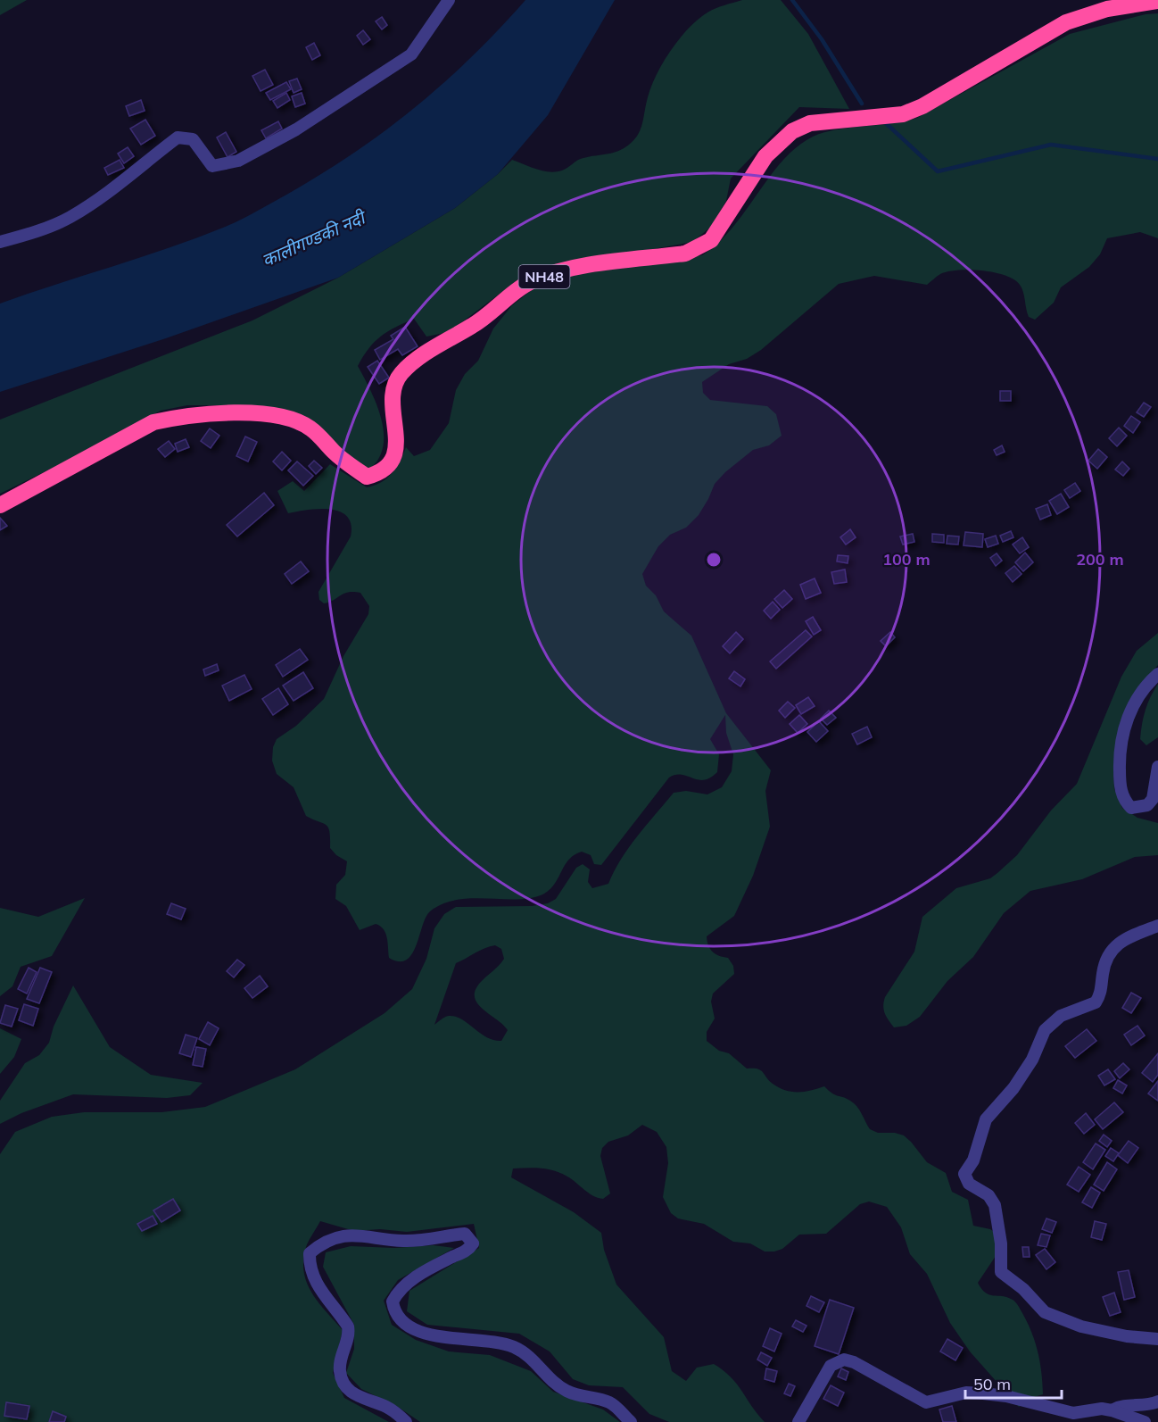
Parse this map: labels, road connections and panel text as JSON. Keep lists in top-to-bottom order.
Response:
{
  "streets": {
    "highway": ["NH48"]
  },
  "water": ["कालीगण्डकी नदी"],
  "scale_bar": "50 m",
  "rings": ["100 m", "200 m"]
}
